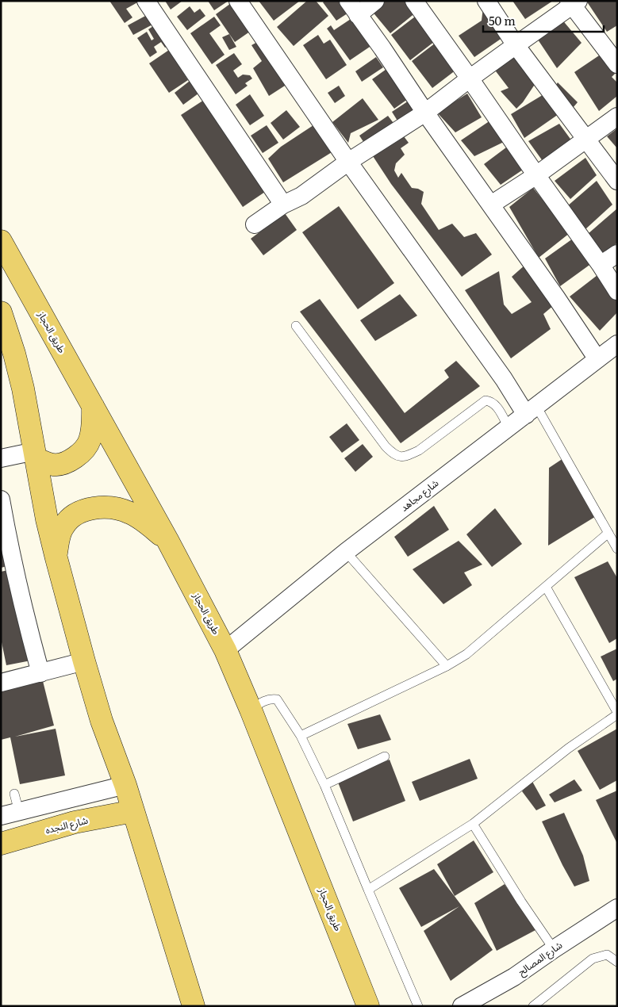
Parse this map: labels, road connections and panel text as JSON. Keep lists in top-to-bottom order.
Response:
{
  "streets": {
    "main road": ["طريق الحجاز", "شارع النجده"],
    "street": ["شارع مجاهد", "شارع المصالح"]
  },
  "crossings": [
    ["طريق الحجاز", "شارع مجاهد"]
  ],
  "scale_bar": "50 m"
}
